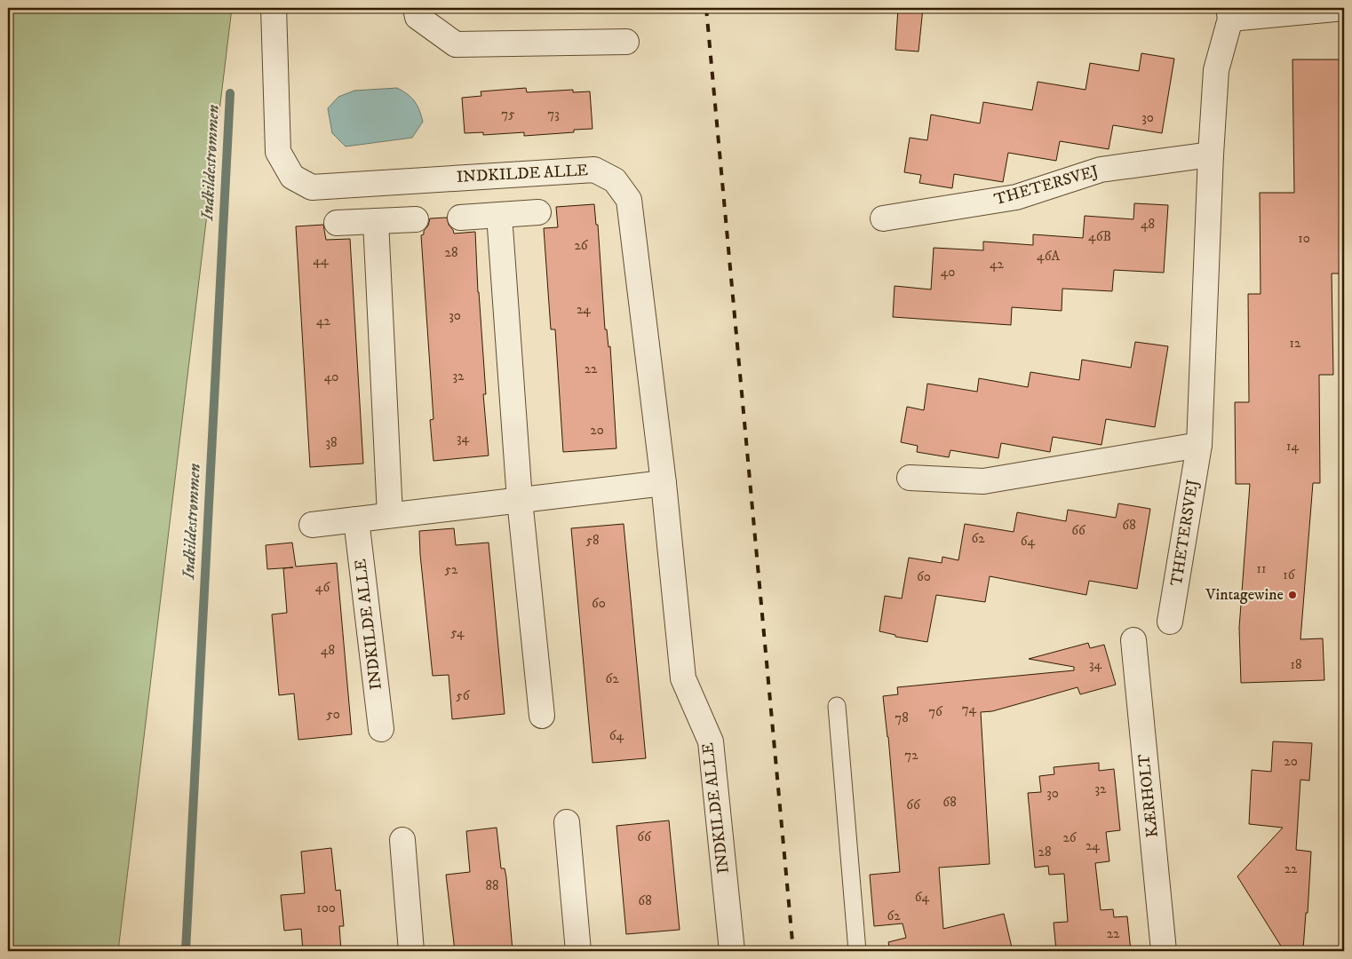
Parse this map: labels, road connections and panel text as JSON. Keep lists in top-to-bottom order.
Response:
{
  "streets": {
    "street": ["INDKILDE ALLE", "THETERSVEJ", "KÆRHOLT"]
  },
  "water": ["Indkildestrømmen"],
  "places": ["Vintagewine"],
  "house_numbers": [
    "75",
    "73",
    "30",
    "48",
    "46B",
    "10",
    "26",
    "28",
    "46A",
    "44",
    "42",
    "40",
    "24",
    "30",
    "42",
    "12",
    "22",
    "32",
    "40",
    "20",
    "34",
    "38",
    "14",
    "68",
    "66",
    "62",
    "58",
    "64",
    "11",
    "52",
    "16",
    "60",
    "46",
    "60",
    "54",
    "48",
    "34",
    "18",
    "62",
    "56",
    "74",
    "76",
    "50",
    "78",
    "64",
    "72",
    "20",
    "32",
    "30",
    "68",
    "66",
    "66",
    "26",
    "24",
    "28",
    "22",
    "88",
    "64",
    "68",
    "100",
    "62",
    "22"
  ]
}
